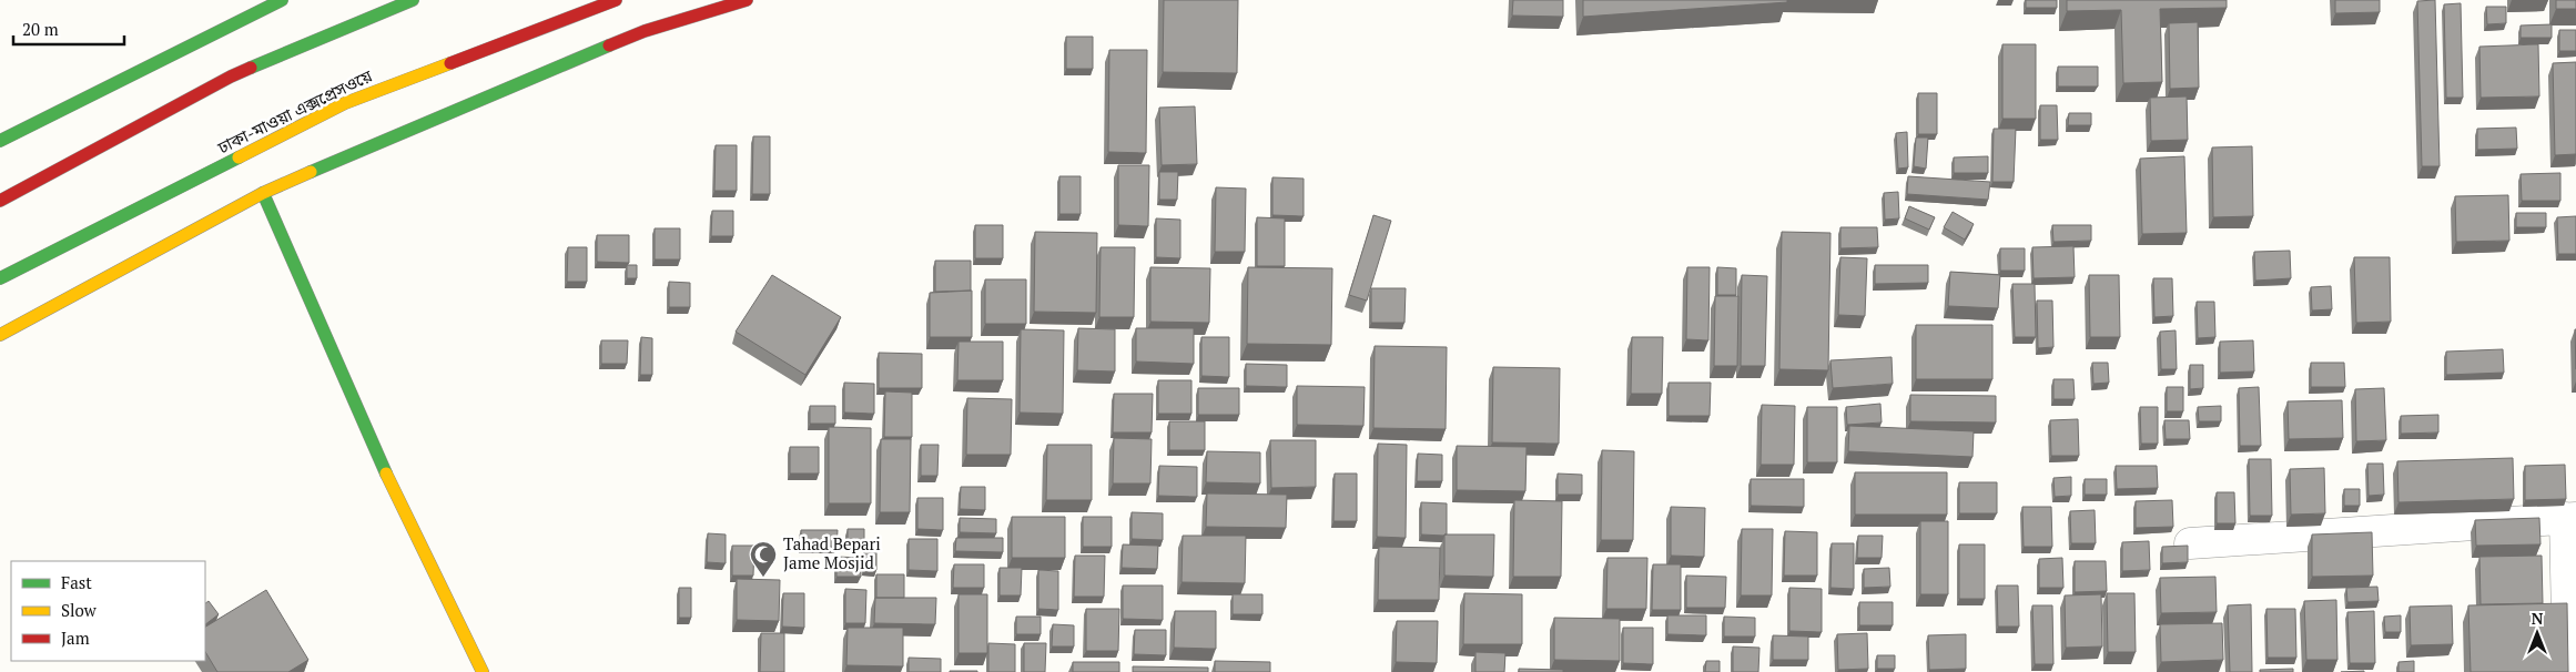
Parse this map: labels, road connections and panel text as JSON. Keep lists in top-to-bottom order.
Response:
{
  "streets": {
    "main road": ["ঢাকা-মাওয়া এক্সপ্রেসওয়ে"]
  },
  "places": {
    "mosque": ["Tahad Bepari Jame Mosjid"]
  },
  "legend": ["Fast", "Slow", "Jam"],
  "scale_bar": "20 m",
  "north": "top"
}
